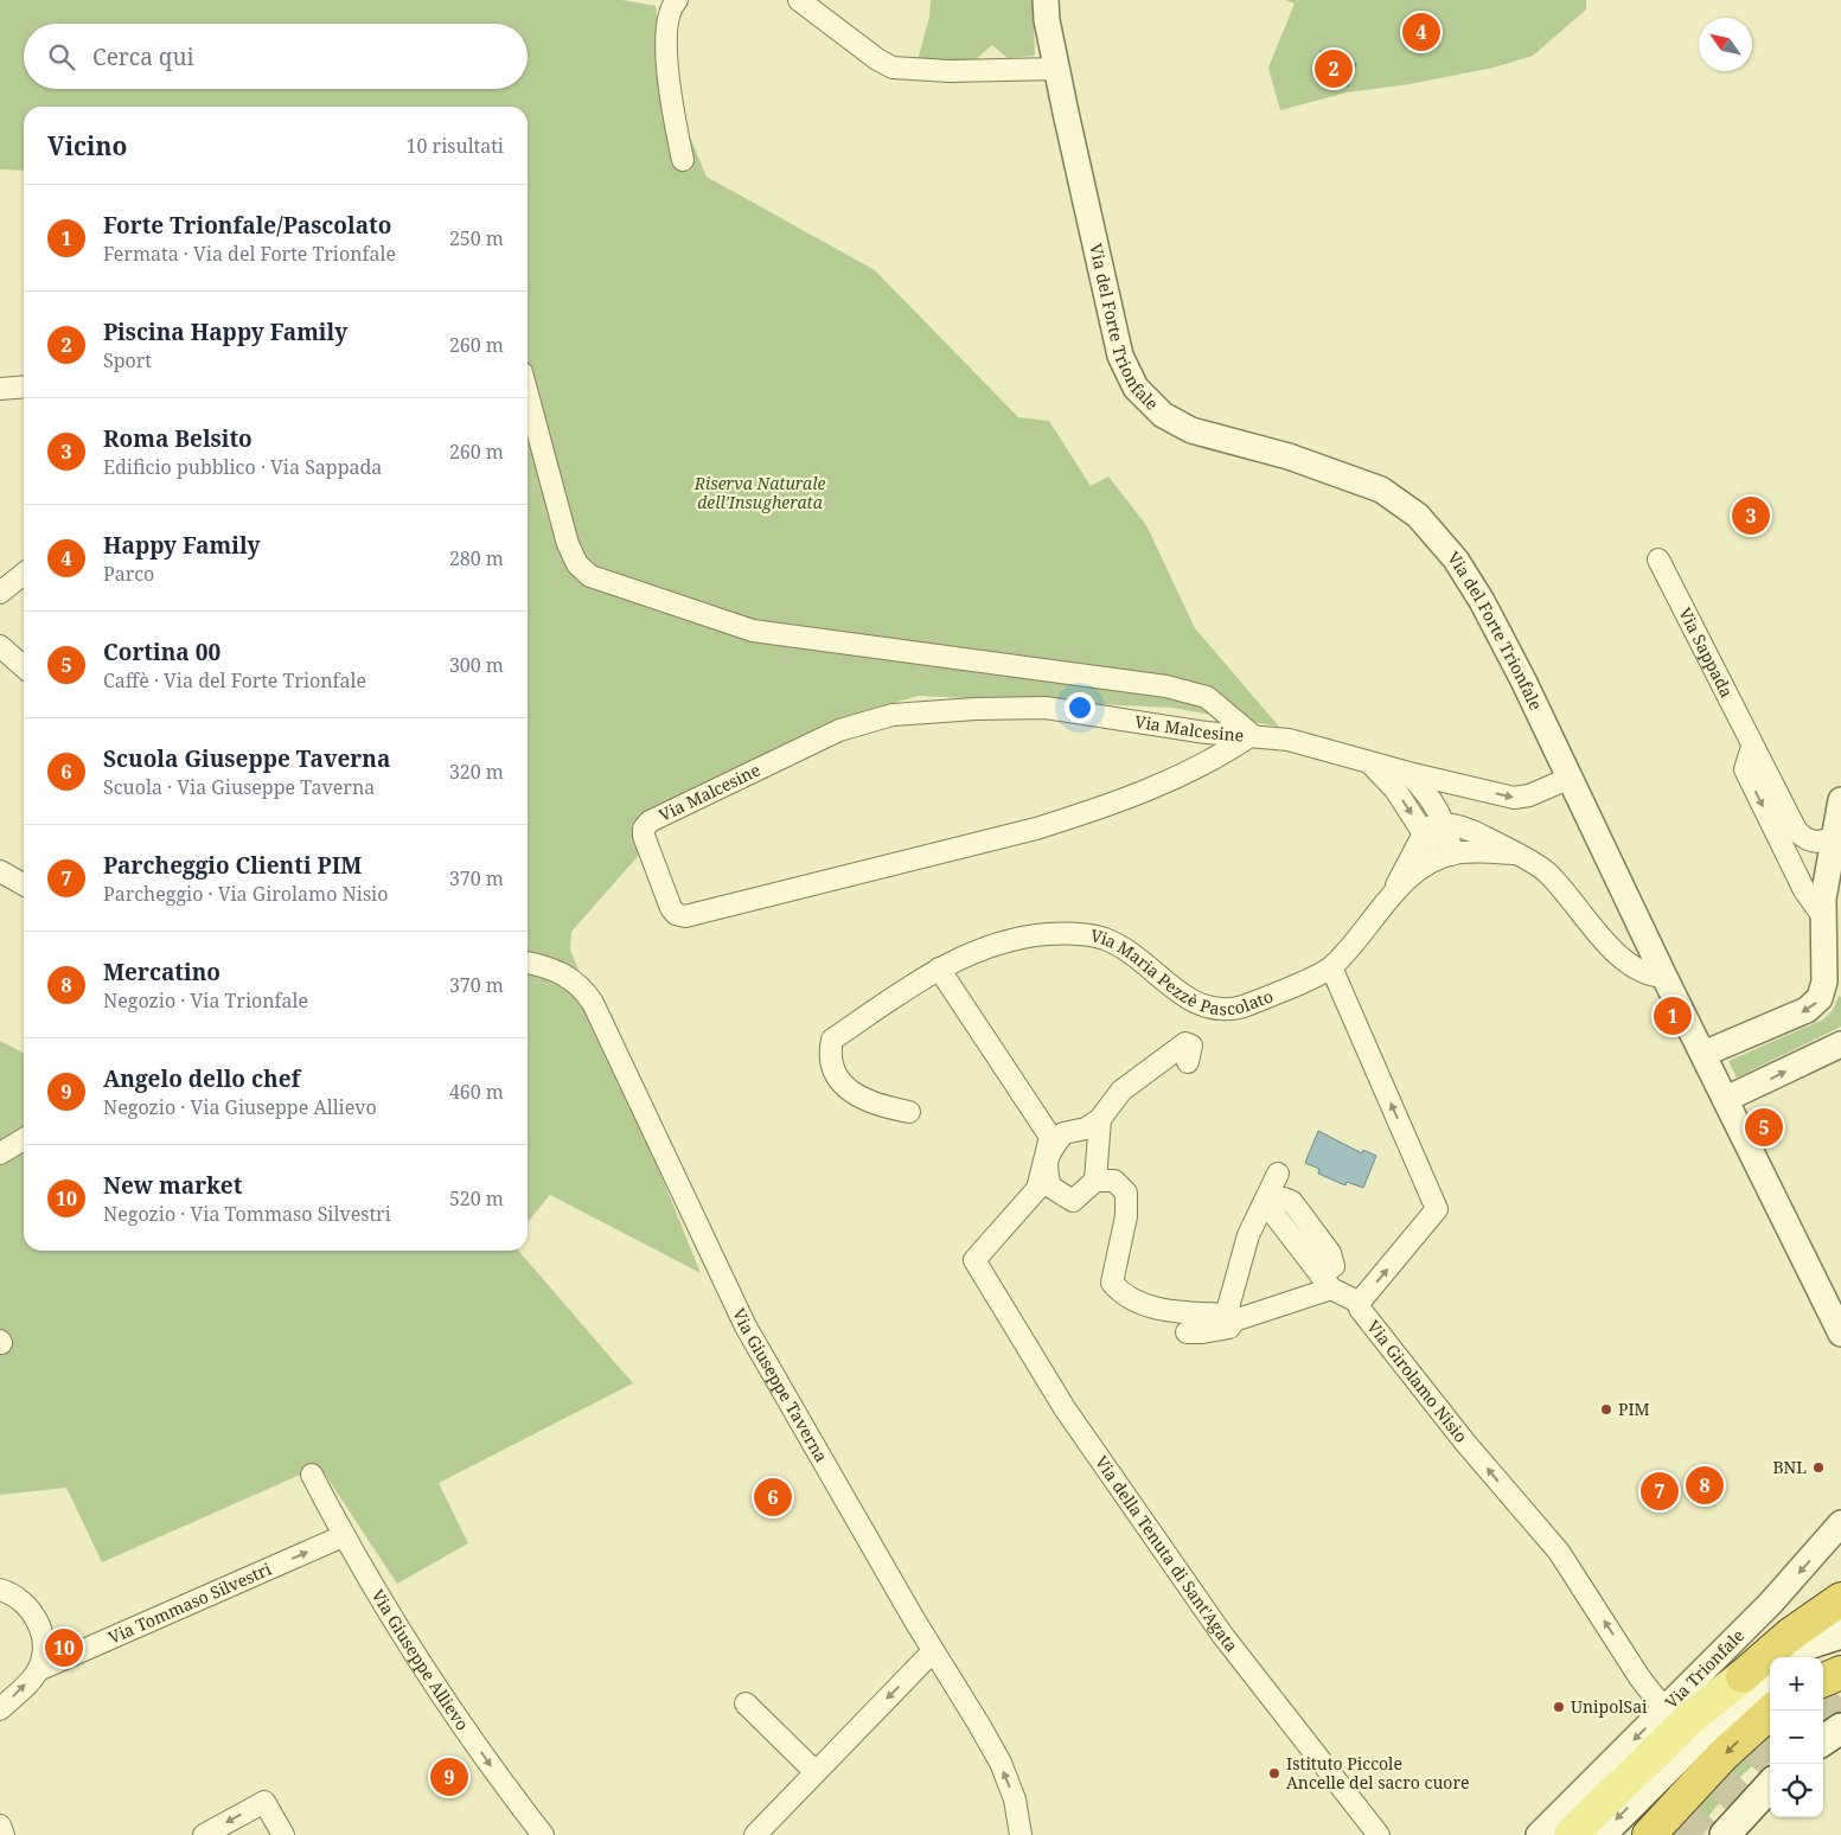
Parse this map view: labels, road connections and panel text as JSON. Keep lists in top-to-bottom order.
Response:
{
  "streets": {
    "main road": ["Via Trionfale"],
    "street": [
      "Via del Forte Trionfale",
      "Via Sappada",
      "Via Malcesine",
      "Via Maria Pezzè Pascolato",
      "Via Girolamo Nisio",
      "Via Giuseppe Taverna",
      "Via della Tenuta di Sant'Agata",
      "Via Tommaso Silvestri",
      "Via Giuseppe Allievo"
    ]
  },
  "crossings": [
    ["Via del Forte Trionfale", "Via Malcesine"],
    ["Via del Forte Trionfale", "Via Maria Pezzè Pascolato"],
    ["Via Maria Pezzè Pascolato", "Via Girolamo Nisio"],
    ["Via Maria Pezzè Pascolato", "Via della Tenuta di Sant'Agata"],
    ["Via Girolamo Nisio", "Via Trionfale"],
    ["Via Tommaso Silvestri", "Via Giuseppe Allievo"]
  ],
  "one_way": [
    "Via Girolamo Nisio",
    "Via Tommaso Silvestri",
    "Via Giuseppe Allievo",
    "Via Trionfale"
  ],
  "parks": ["Riserva Naturale dell'Insugherata"],
  "places": [
    "PIM",
    "BNL",
    "UnipolSai",
    "Istituto Piccole Ancelle del sacro cuore"
  ],
  "north": "top left",
  "page": {
    "pins": [
      "4",
      "2",
      "3",
      "1",
      "5",
      "8",
      "7",
      "6",
      "10",
      "9"
    ],
    "search": "Cerca qui",
    "heading": ["Vicino", "10 risultati"],
    "list": [
      {
        "mark": "1",
        "name": "Forte Trionfale/Pascolato",
        "note": "Fermata · Via del Forte Trionfale",
        "value": "250 m"
      },
      {
        "mark": "2",
        "name": "Piscina Happy Family",
        "note": "Sport",
        "value": "260 m"
      },
      {
        "mark": "3",
        "name": "Roma Belsito",
        "note": "Edificio pubblico · Via Sappada",
        "value": "260 m"
      },
      {
        "mark": "4",
        "name": "Happy Family",
        "note": "Parco",
        "value": "280 m"
      },
      {
        "mark": "5",
        "name": "Cortina 00",
        "note": "Caffè · Via del Forte Trionfale",
        "value": "300 m"
      },
      {
        "mark": "6",
        "name": "Scuola Giuseppe Taverna",
        "note": "Scuola · Via Giuseppe Taverna",
        "value": "320 m"
      },
      {
        "mark": "7",
        "name": "Parcheggio Clienti PIM",
        "note": "Parcheggio · Via Girolamo Nisio",
        "value": "370 m"
      },
      {
        "mark": "8",
        "name": "Mercatino",
        "note": "Negozio · Via Trionfale",
        "value": "370 m"
      },
      {
        "mark": "9",
        "name": "Angelo dello chef",
        "note": "Negozio · Via Giuseppe Allievo",
        "value": "460 m"
      },
      {
        "mark": "10",
        "name": "New market",
        "note": "Negozio · Via Tommaso Silvestri",
        "value": "520 m"
      }
    ],
    "map_buttons": ["+", "−"]
  }
}
